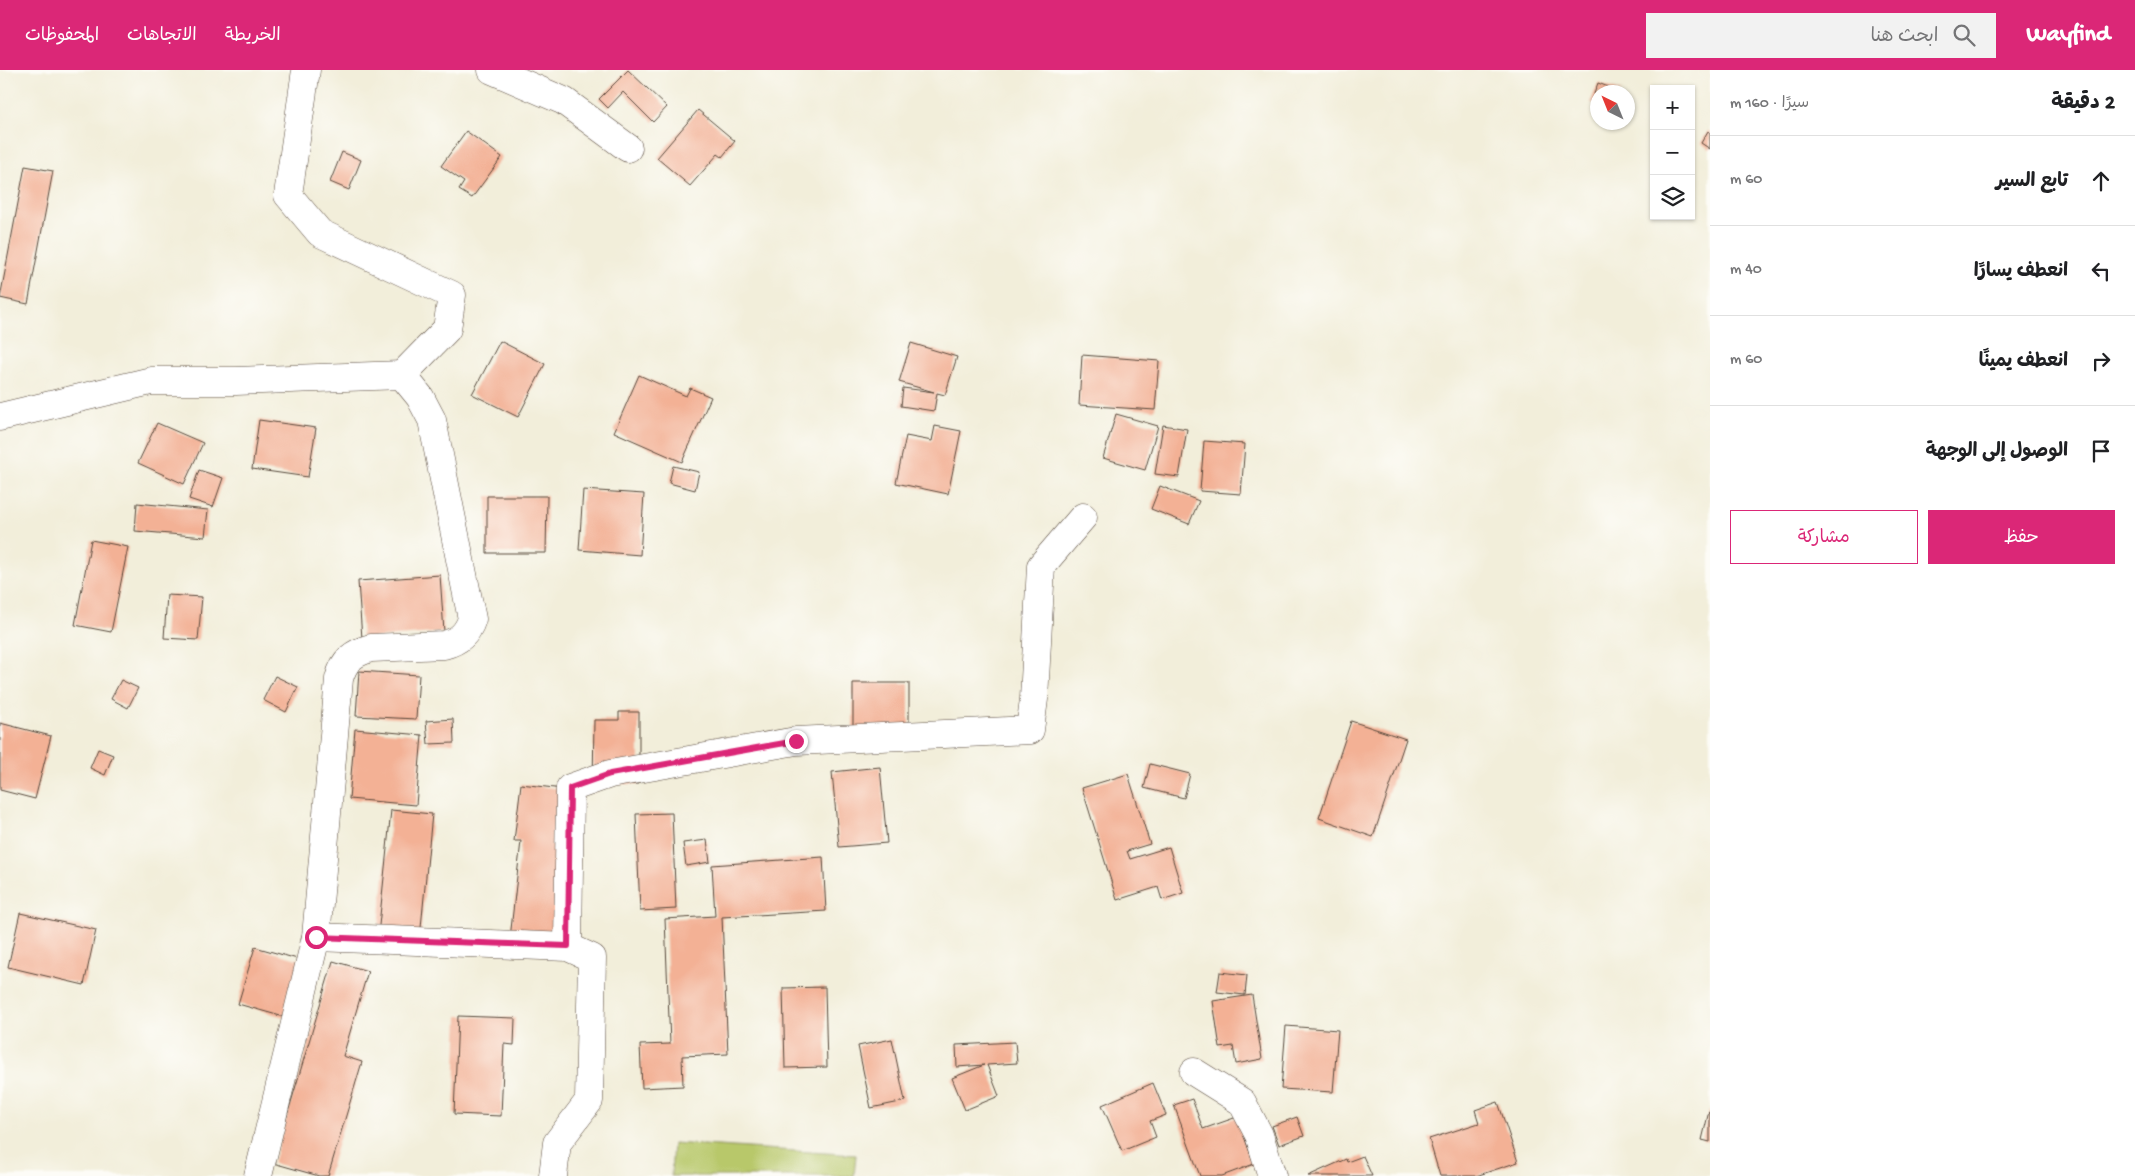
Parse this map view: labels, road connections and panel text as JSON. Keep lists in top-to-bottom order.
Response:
{
  "north": "top left",
  "page": {
    "header": "Wayfind",
    "search": "ابحث هنا",
    "nav": ["الخريطة", "الاتجاهات", "المحفوظات"],
    "heading": ["2 دقيقة", "سيرًا · 160 m"],
    "map_buttons": ["+", "−"],
    "list": [
      ["تابع السير", "60 m"],
      ["انعطف يسارًا", "40 m"],
      ["انعطف يمينًا", "60 m"],
      "الوصول إلى الوجهة"
    ],
    "buttons": ["حفظ", "مشاركة"]
  }
}
